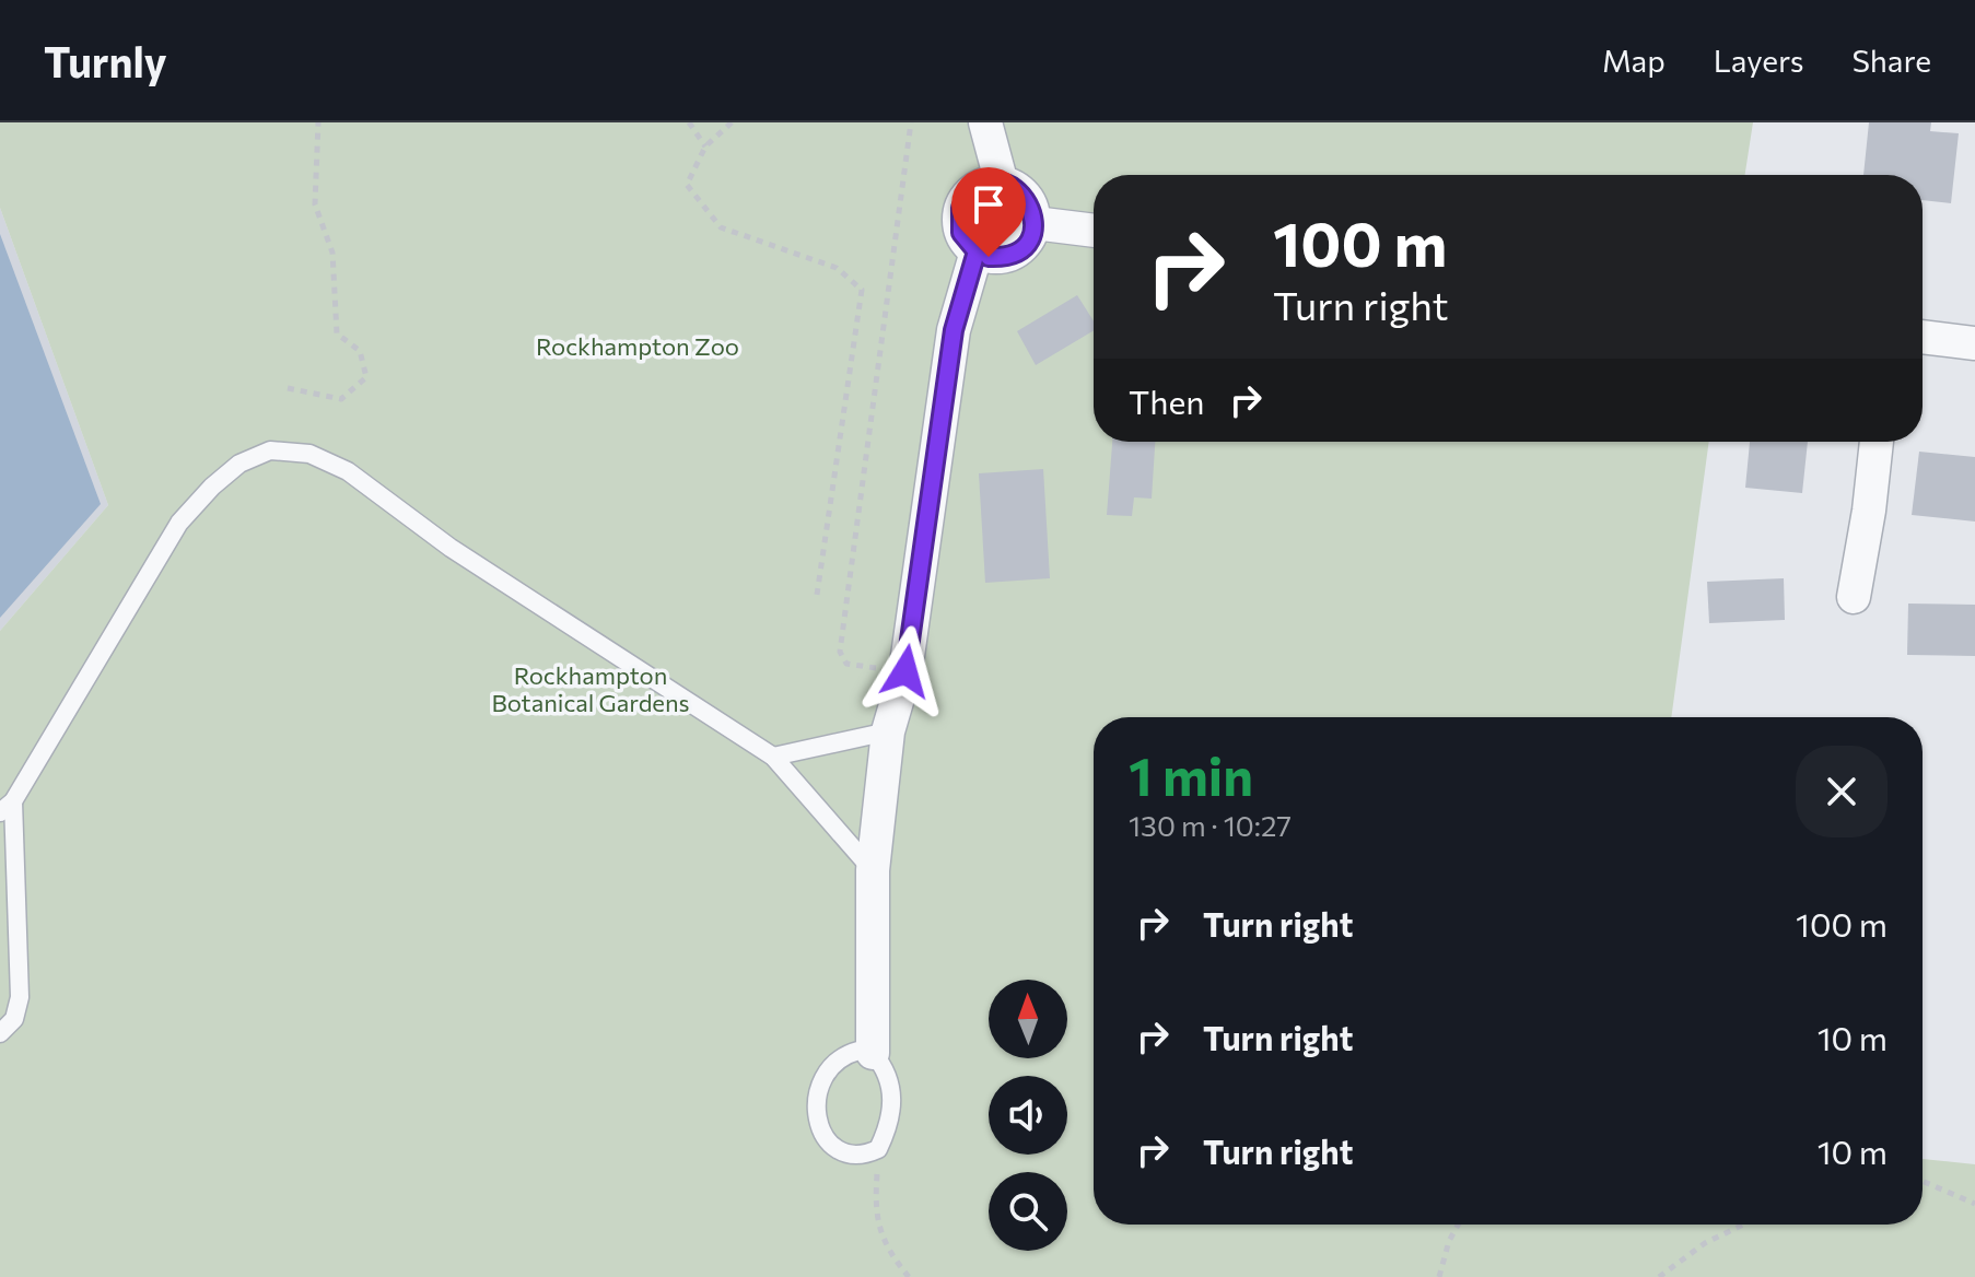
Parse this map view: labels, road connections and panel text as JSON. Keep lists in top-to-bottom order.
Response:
{
  "parks": ["Rockhampton Zoo", "Rockhampton Botanical Gardens"],
  "north": "top",
  "page": {
    "header": "Turnly",
    "nav": ["Map", "Layers", "Share"],
    "turn": ["100 m", "Turn right"],
    "then": "Then",
    "heading": ["1 min", "130 m · 10:27"],
    "list": [
      {
        "name": "Turn right",
        "value": "100 m"
      },
      {
        "name": "Turn right",
        "value": "10 m"
      },
      {
        "name": "Turn right",
        "value": "10 m"
      }
    ]
  }
}
